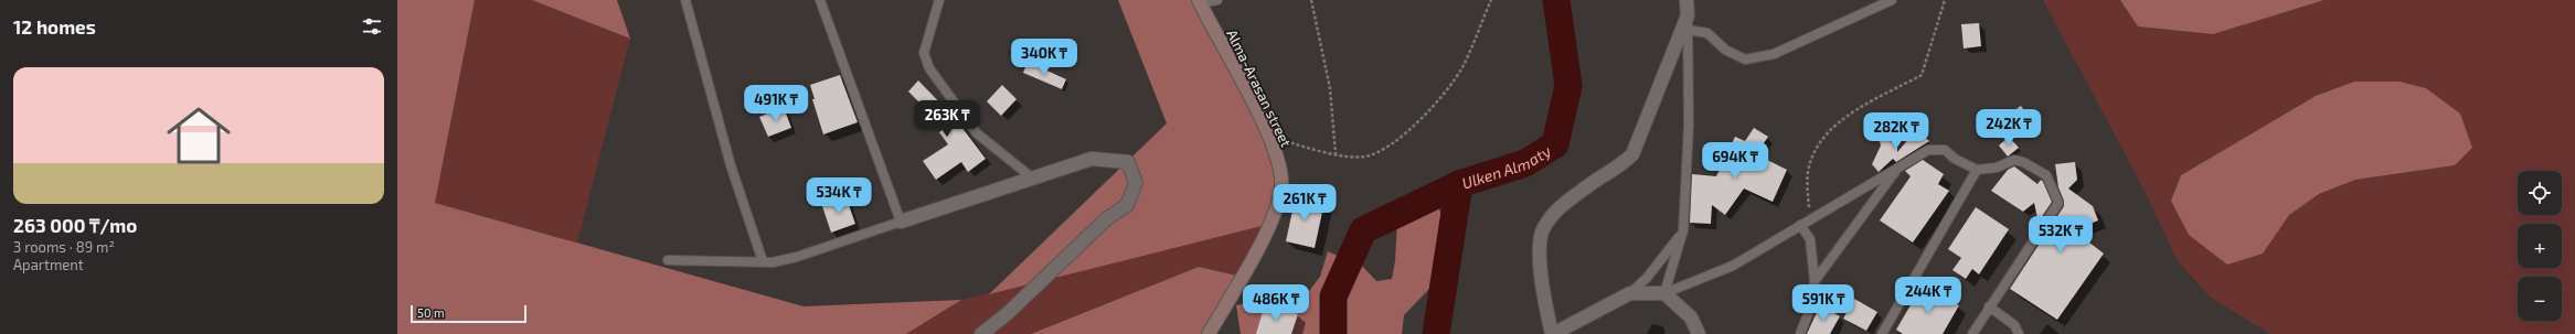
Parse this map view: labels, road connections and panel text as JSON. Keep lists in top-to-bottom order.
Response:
{
  "streets": {
    "main road": ["Alma-Arasan street"]
  },
  "water": ["Ulken Almaty"],
  "scale_bar": "50 m",
  "page": {
    "heading": "12 homes",
    "price": [
      "340K ₸",
      "491K ₸",
      "263K ₸",
      "242K ₸",
      "282K ₸",
      "694K ₸",
      "534K ₸",
      "261K ₸",
      "532K ₸",
      "244K ₸",
      "486K ₸",
      "591K ₸"
    ],
    "list": [
      {
        "name": "263 000 ₸/mo",
        "note": "3 rooms · 89 m² · Apartment"
      }
    ],
    "map_buttons": ["+", "−"],
    "scale": "50 m"
  }
}
